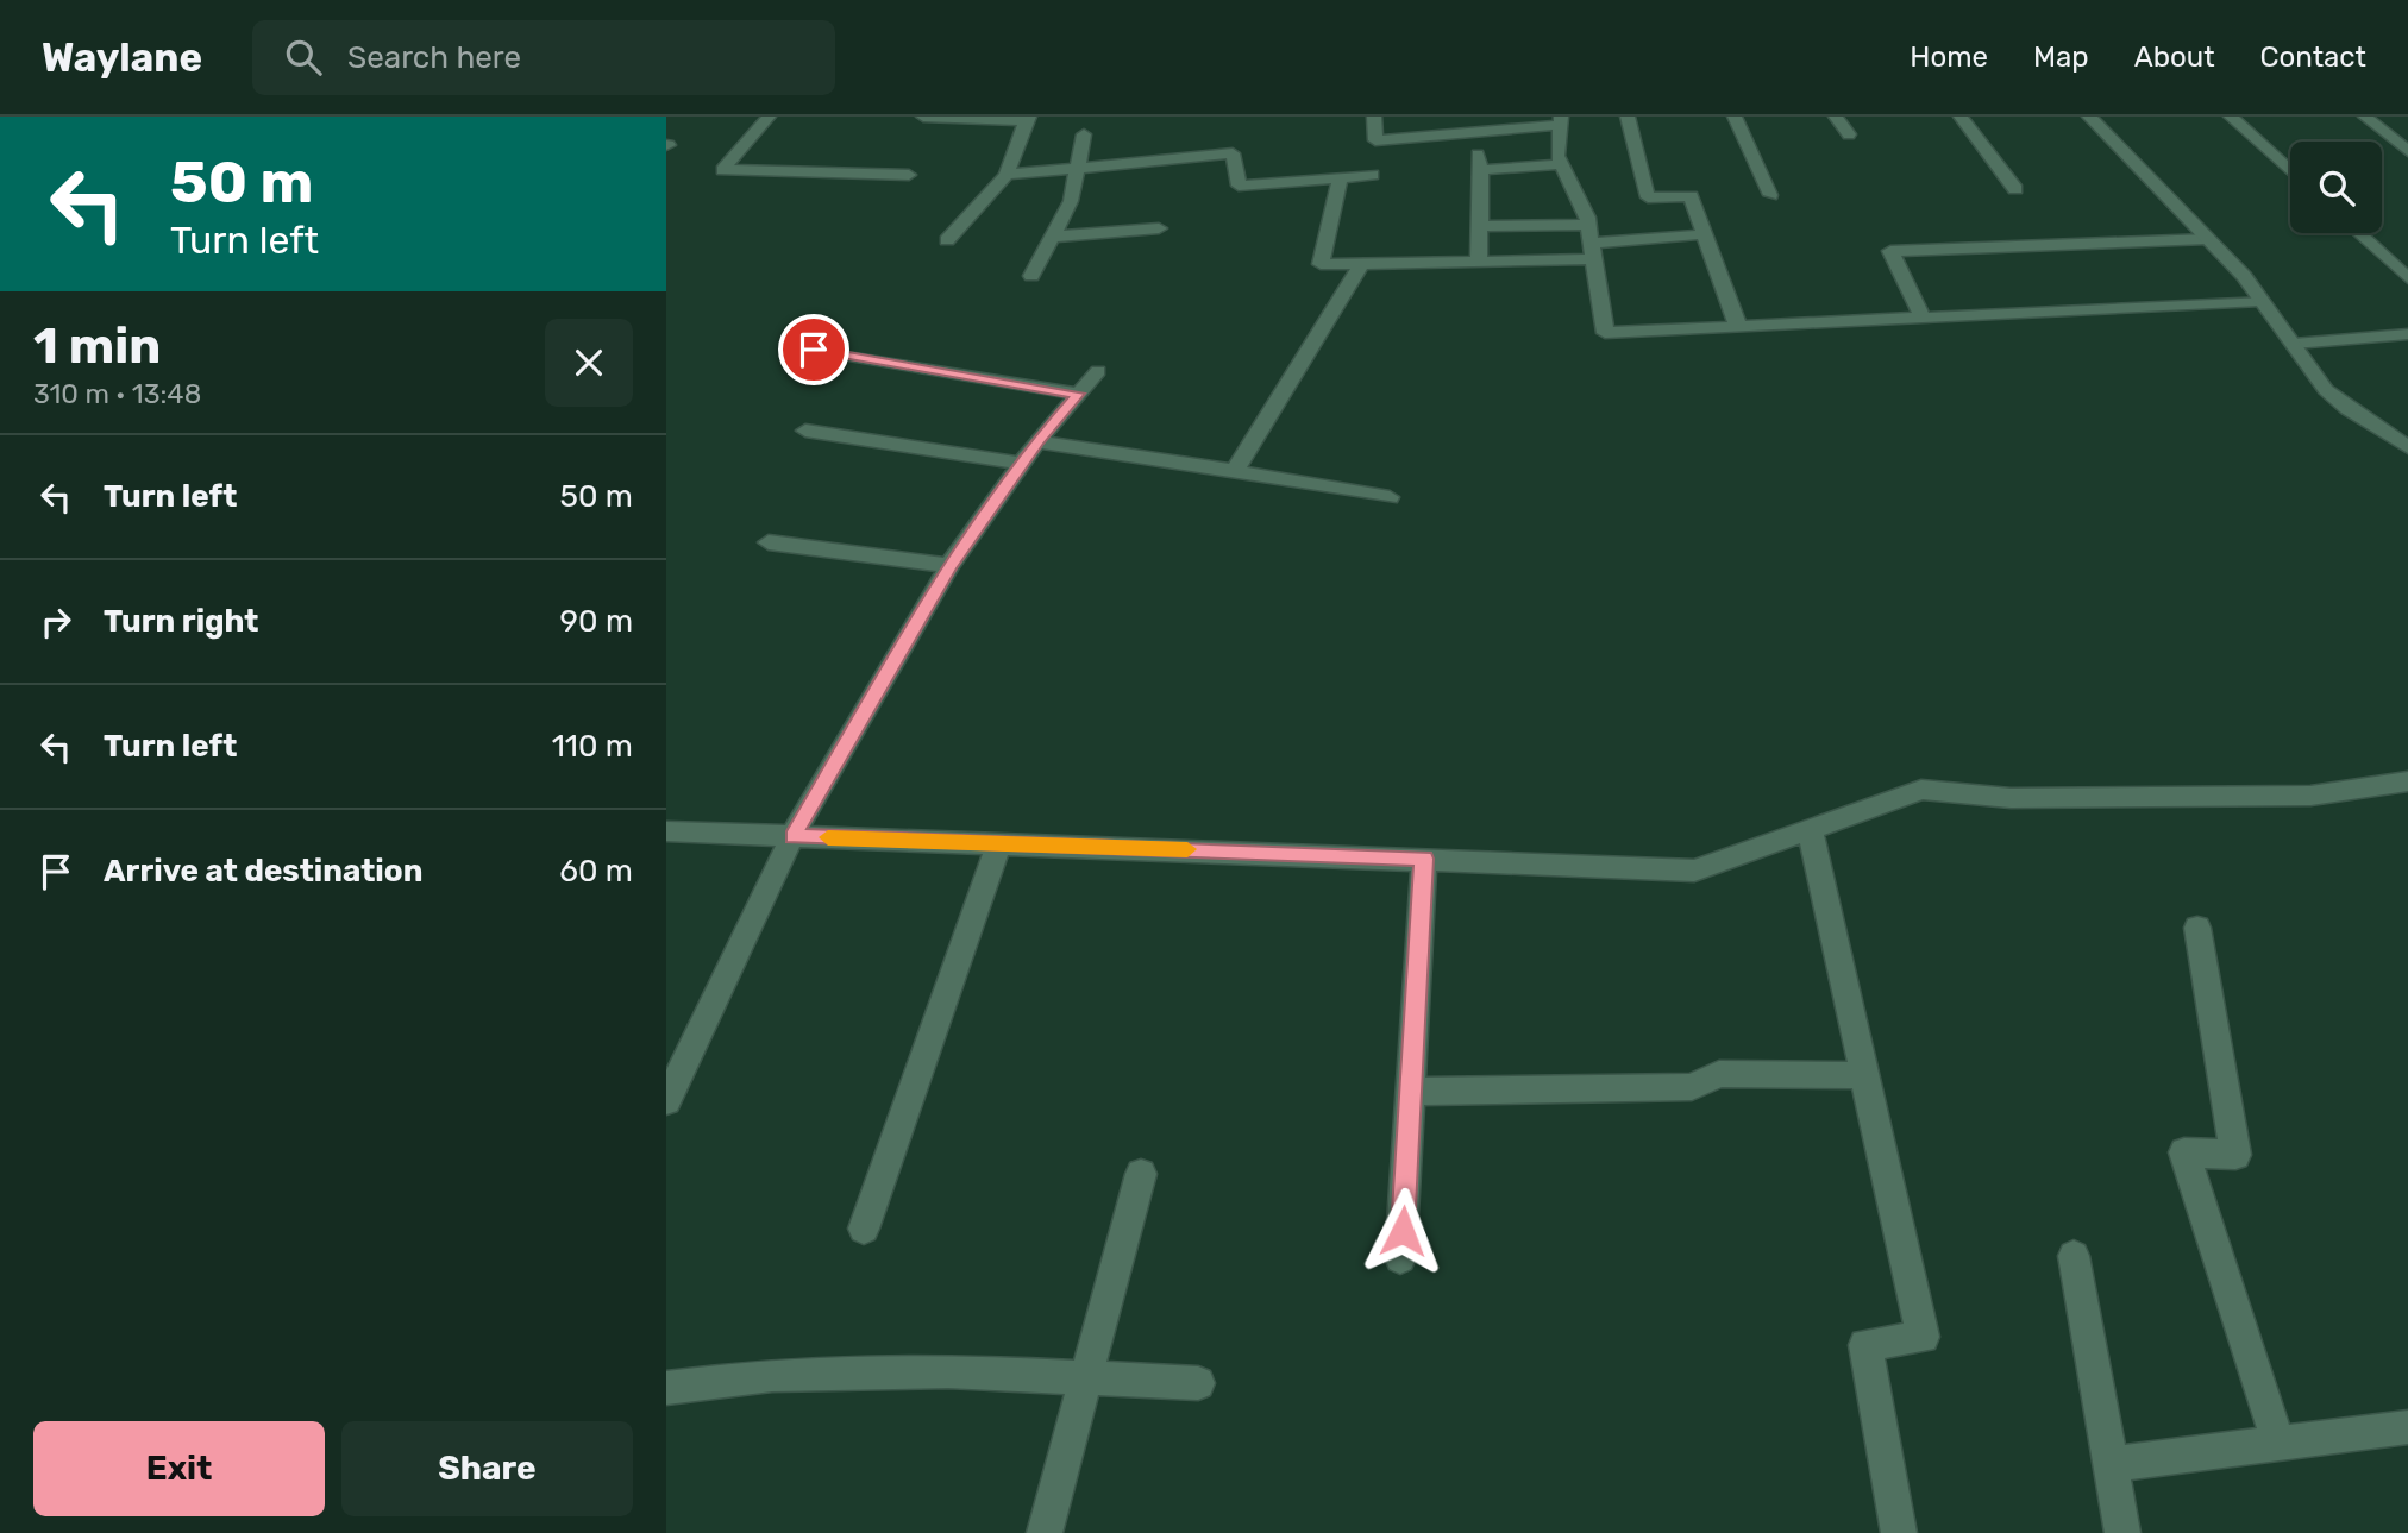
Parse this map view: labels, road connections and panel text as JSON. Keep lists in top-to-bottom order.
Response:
{
  "page": {
    "header": "Waylane",
    "search": "Search here",
    "nav": [
      "Home",
      "Map",
      "About",
      "Contact"
    ],
    "turn": ["50 m", "Turn left"],
    "heading": ["1 min", "310 m · 13:48"],
    "list": [
      {
        "name": "Turn left",
        "value": "50 m"
      },
      {
        "name": "Turn right",
        "value": "90 m"
      },
      {
        "name": "Turn left",
        "value": "110 m"
      },
      {
        "name": "Arrive at destination",
        "value": "60 m"
      }
    ],
    "buttons": ["Exit", "Share"]
  }
}
